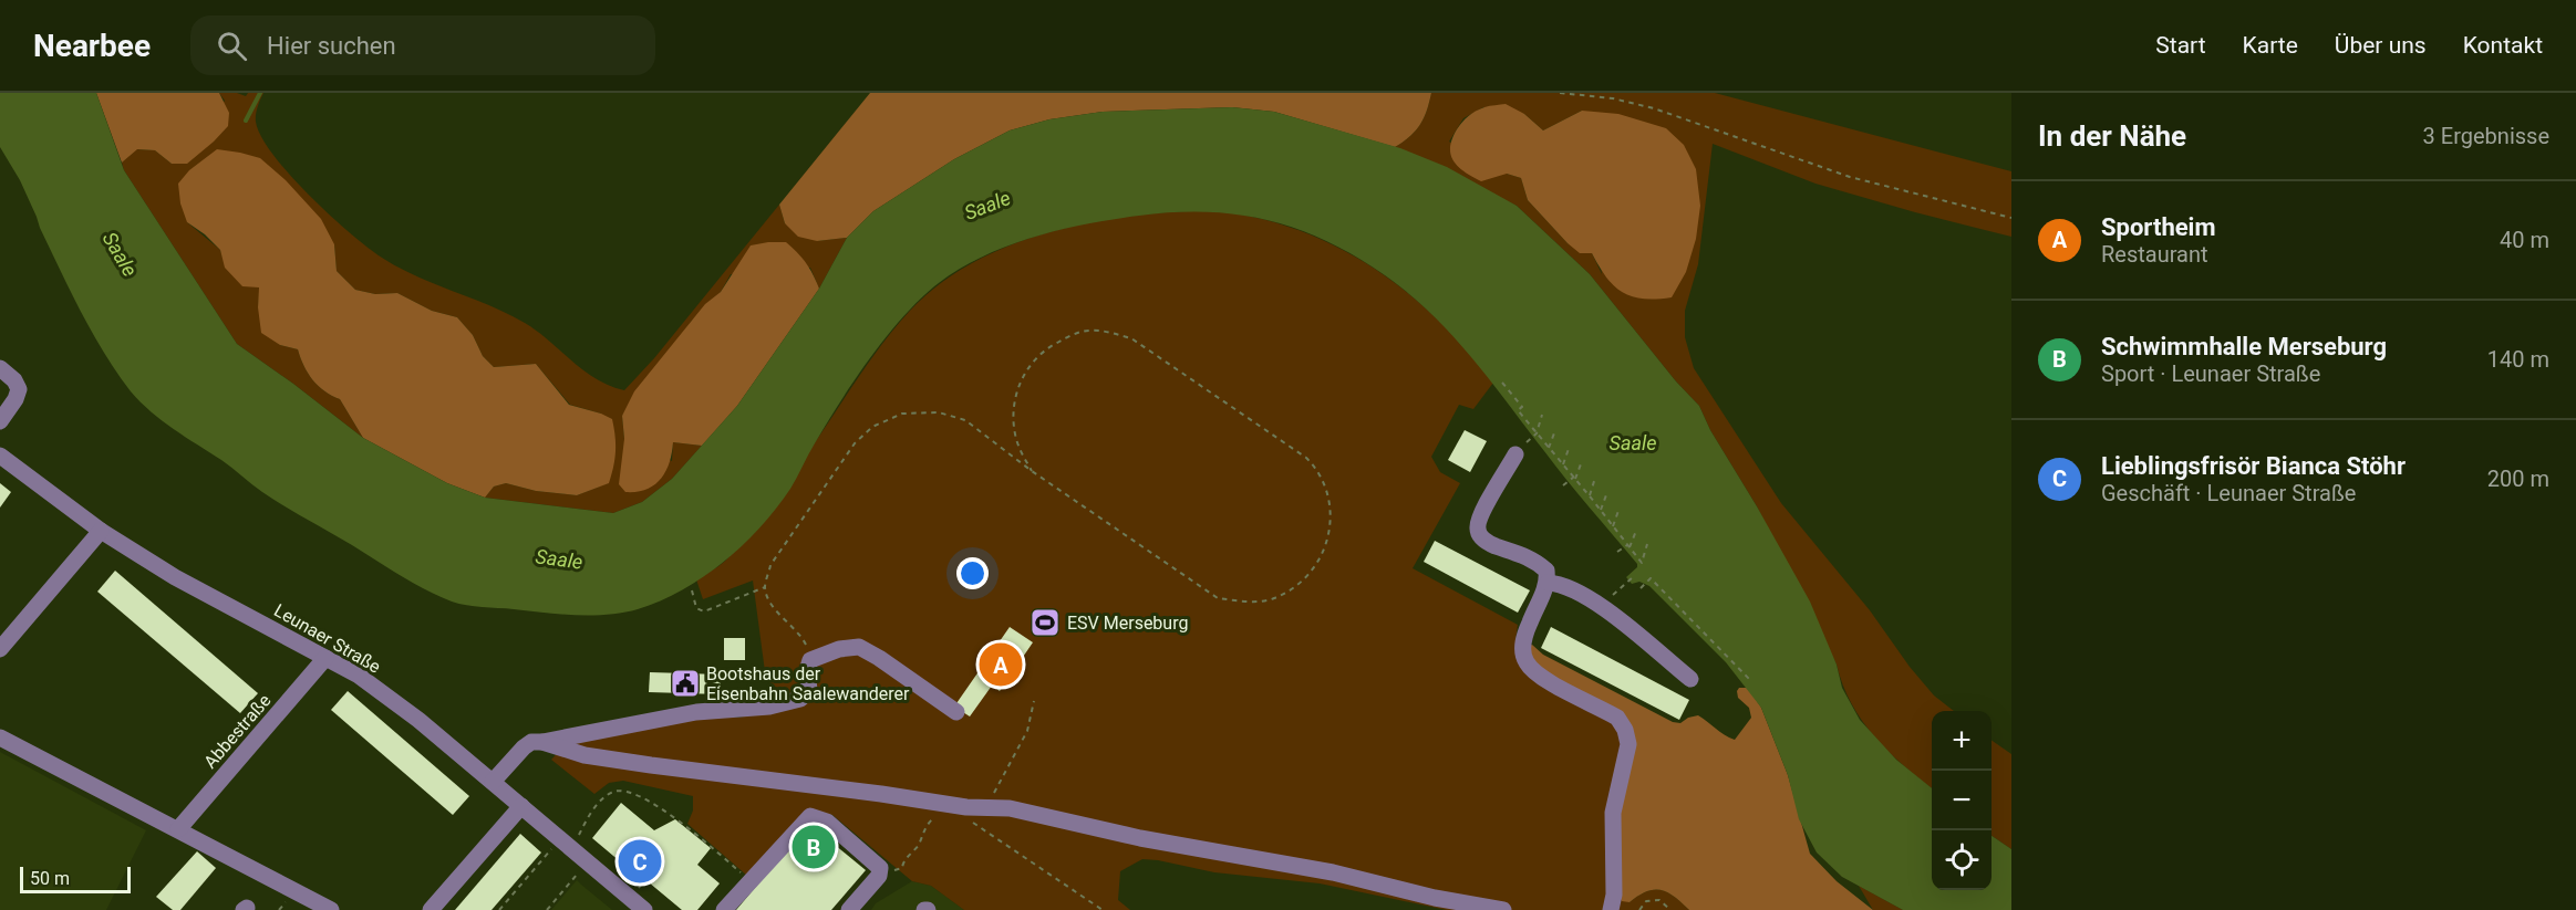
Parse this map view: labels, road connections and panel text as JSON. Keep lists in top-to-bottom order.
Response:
{
  "streets": {
    "street": ["Leunaer Straße", "Abbestraße"]
  },
  "crossings": [
    ["Leunaer Straße", "Abbestraße"]
  ],
  "water": ["Saale"],
  "places": {
    "sports": ["ESV Merseburg"],
    "public building": ["Bootshaus der Eisenbahn Saalewanderer"]
  },
  "scale_bar": "50 m",
  "page": {
    "header": "Nearbee",
    "search": "Hier suchen",
    "nav": [
      "Start",
      "Karte",
      "Über uns",
      "Kontakt"
    ],
    "heading": ["In der Nähe", "3 Ergebnisse"],
    "list": [
      {
        "mark": "A",
        "name": "Sportheim",
        "note": "Restaurant",
        "value": "40 m"
      },
      {
        "mark": "B",
        "name": "Schwimmhalle Merseburg",
        "note": "Sport · Leunaer Straße",
        "value": "140 m"
      },
      {
        "mark": "C",
        "name": "Lieblingsfrisör Bianca Stöhr",
        "note": "Geschäft · Leunaer Straße",
        "value": "200 m"
      }
    ],
    "pins": ["A", "B", "C"],
    "map_buttons": ["+", "−"],
    "scale": "50 m"
  }
}
